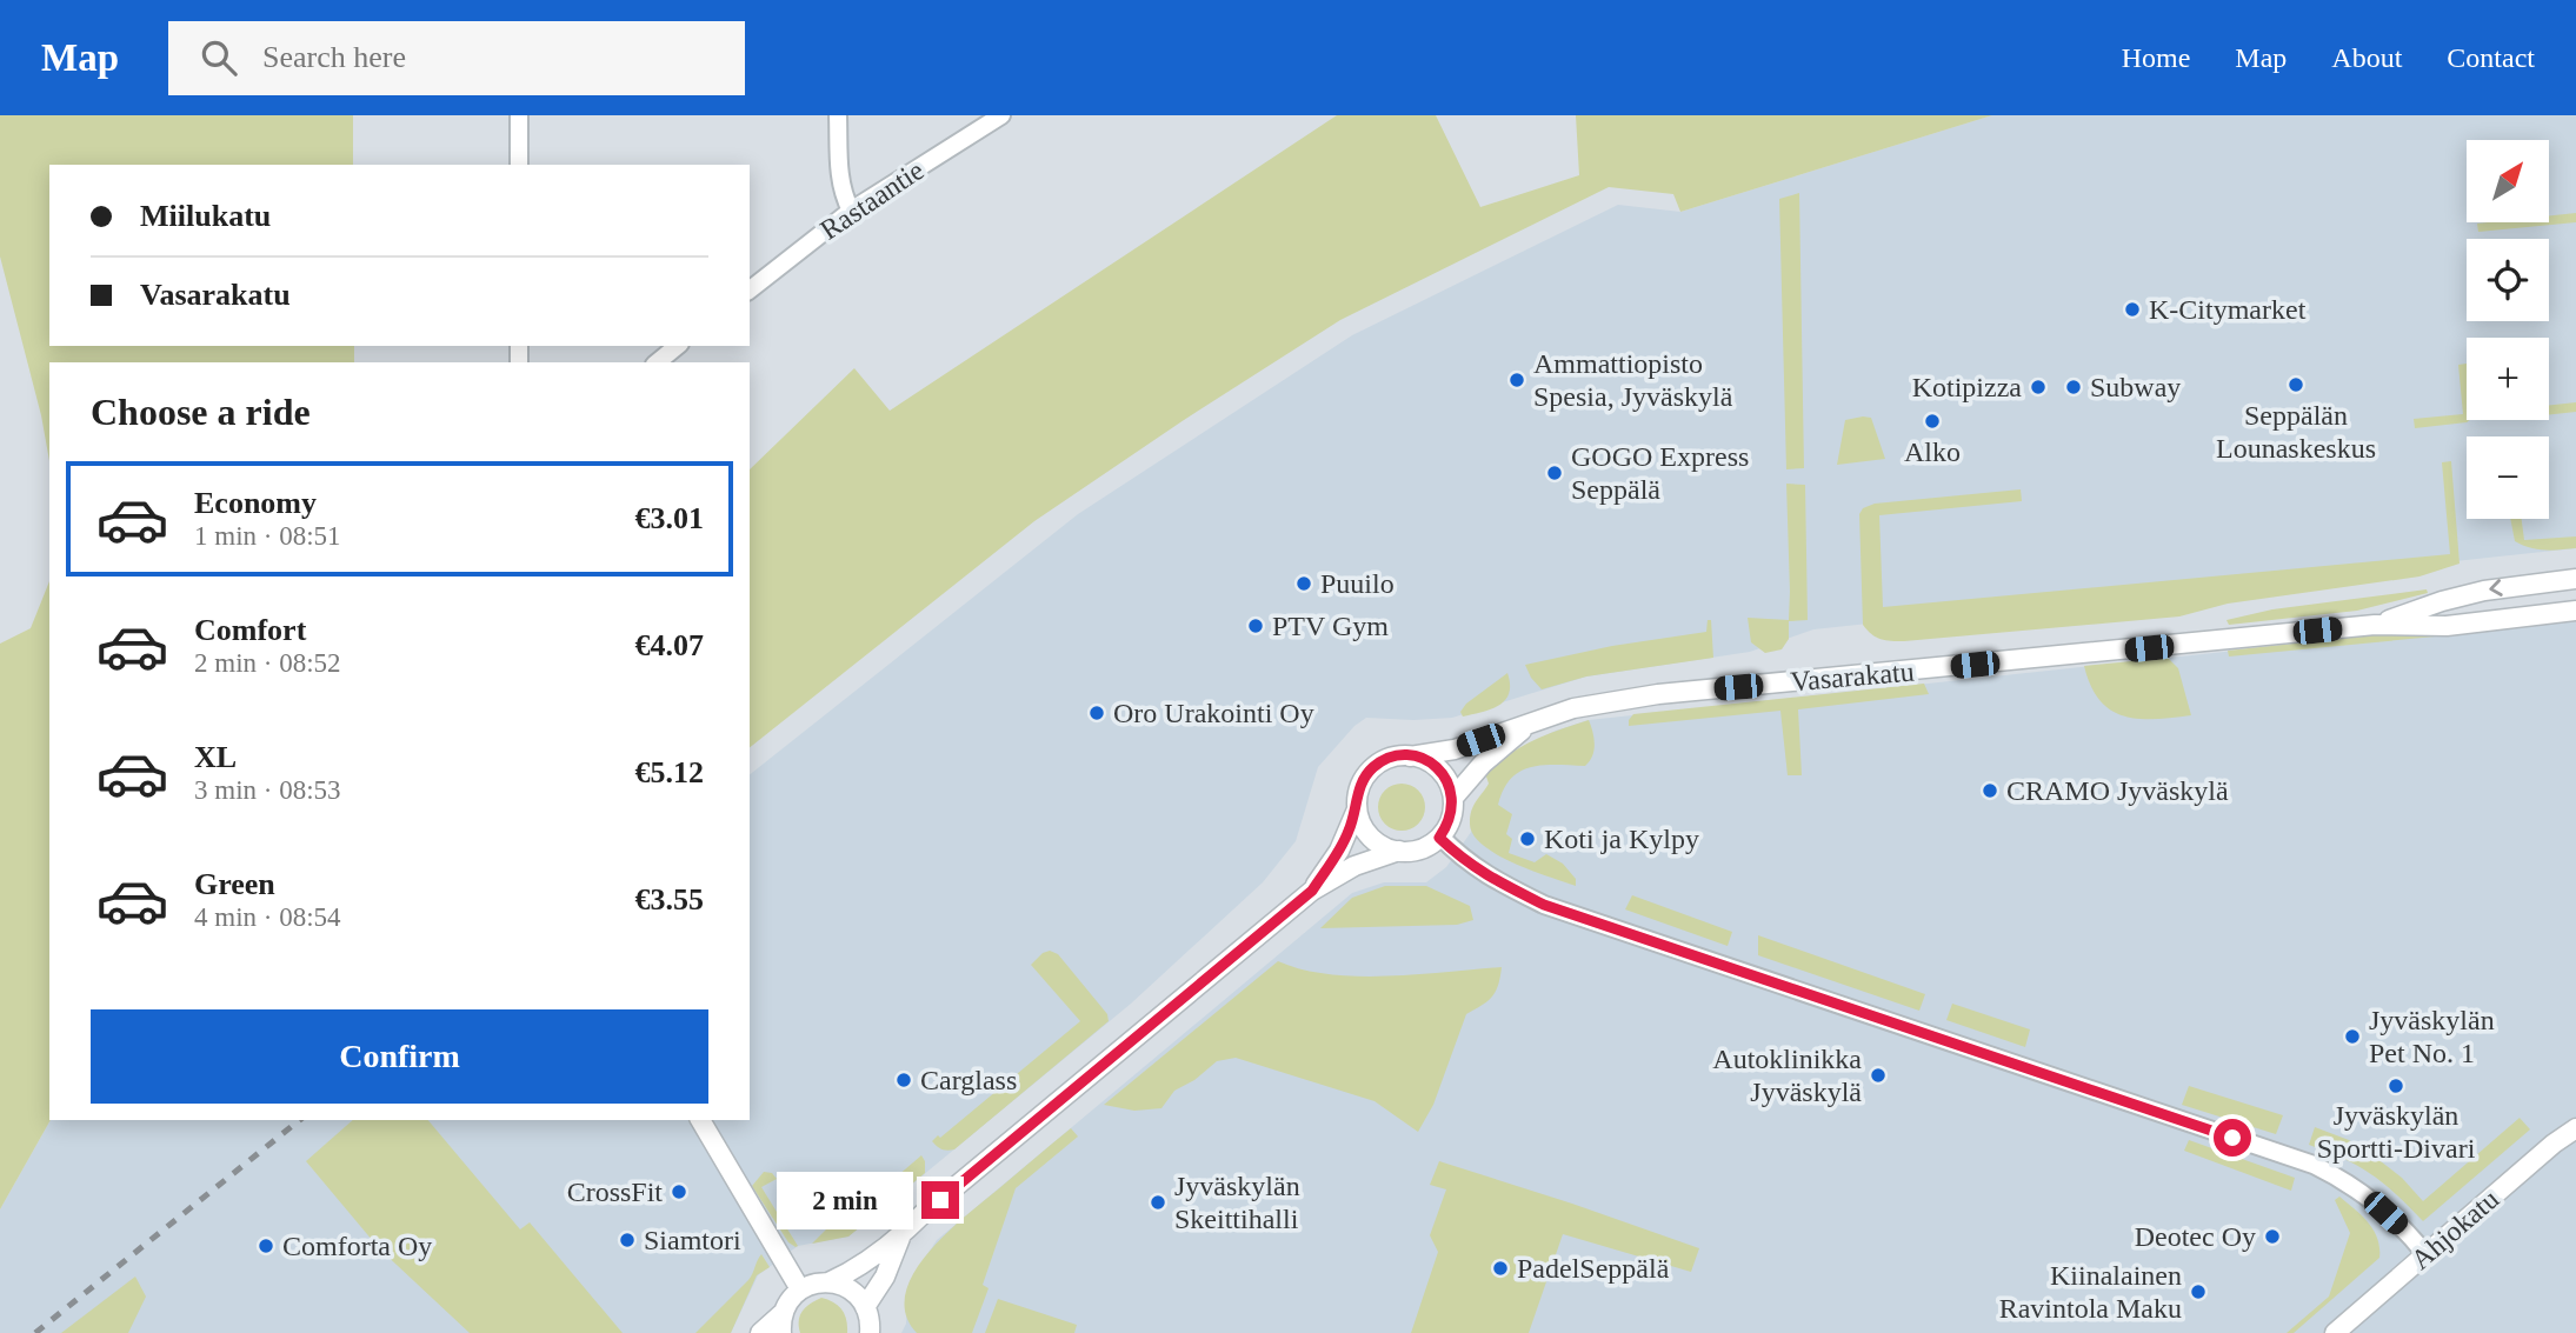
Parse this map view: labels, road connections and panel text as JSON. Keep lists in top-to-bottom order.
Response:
{
  "streets": {
    "street": ["Rastaantie", "Vasarakatu", "Ahjokatu"]
  },
  "places": [
    "K-Citymarket",
    "Ammattiopisto Spesia, Jyväskylä",
    "Seppälän Lounaskeskus",
    "Kotipizza",
    "Subway",
    "Alko",
    "GOGO Express Seppälä",
    "Puuilo",
    "PTV Gym",
    "Oro Urakointi Oy",
    "CRAMO Jyväskylä",
    "Koti ja Kylpy",
    "Jyväskylän Pet No. 1",
    "Autoklinikka Jyväskylä",
    "Carglass",
    "Jyväskylän Sportti-Divari",
    "CrossFit",
    "Jyväskylän Skeittihalli",
    "Deotec Oy",
    "Siamtori",
    "Comforta Oy",
    "PadelSeppälä",
    "Kiinalainen Ravintola Maku"
  ],
  "north": "top right",
  "page": {
    "header": "Map",
    "search": "Search here",
    "nav": [
      "Home",
      "Map",
      "About",
      "Contact"
    ],
    "map_buttons": ["+", "−"],
    "banner": ["Miilukatu", "Vasarakatu"],
    "heading": "Choose a ride",
    "list": [
      {
        "name": "Economy",
        "note": "1 min · 08:51",
        "value": "€3.01"
      },
      {
        "name": "Comfort",
        "note": "2 min · 08:52",
        "value": "€4.07"
      },
      {
        "name": "XL",
        "note": "3 min · 08:53",
        "value": "€5.12"
      },
      {
        "name": "Green",
        "note": "4 min · 08:54",
        "value": "€3.55"
      }
    ],
    "buttons": "Confirm",
    "bubble": "2 min"
  }
}
